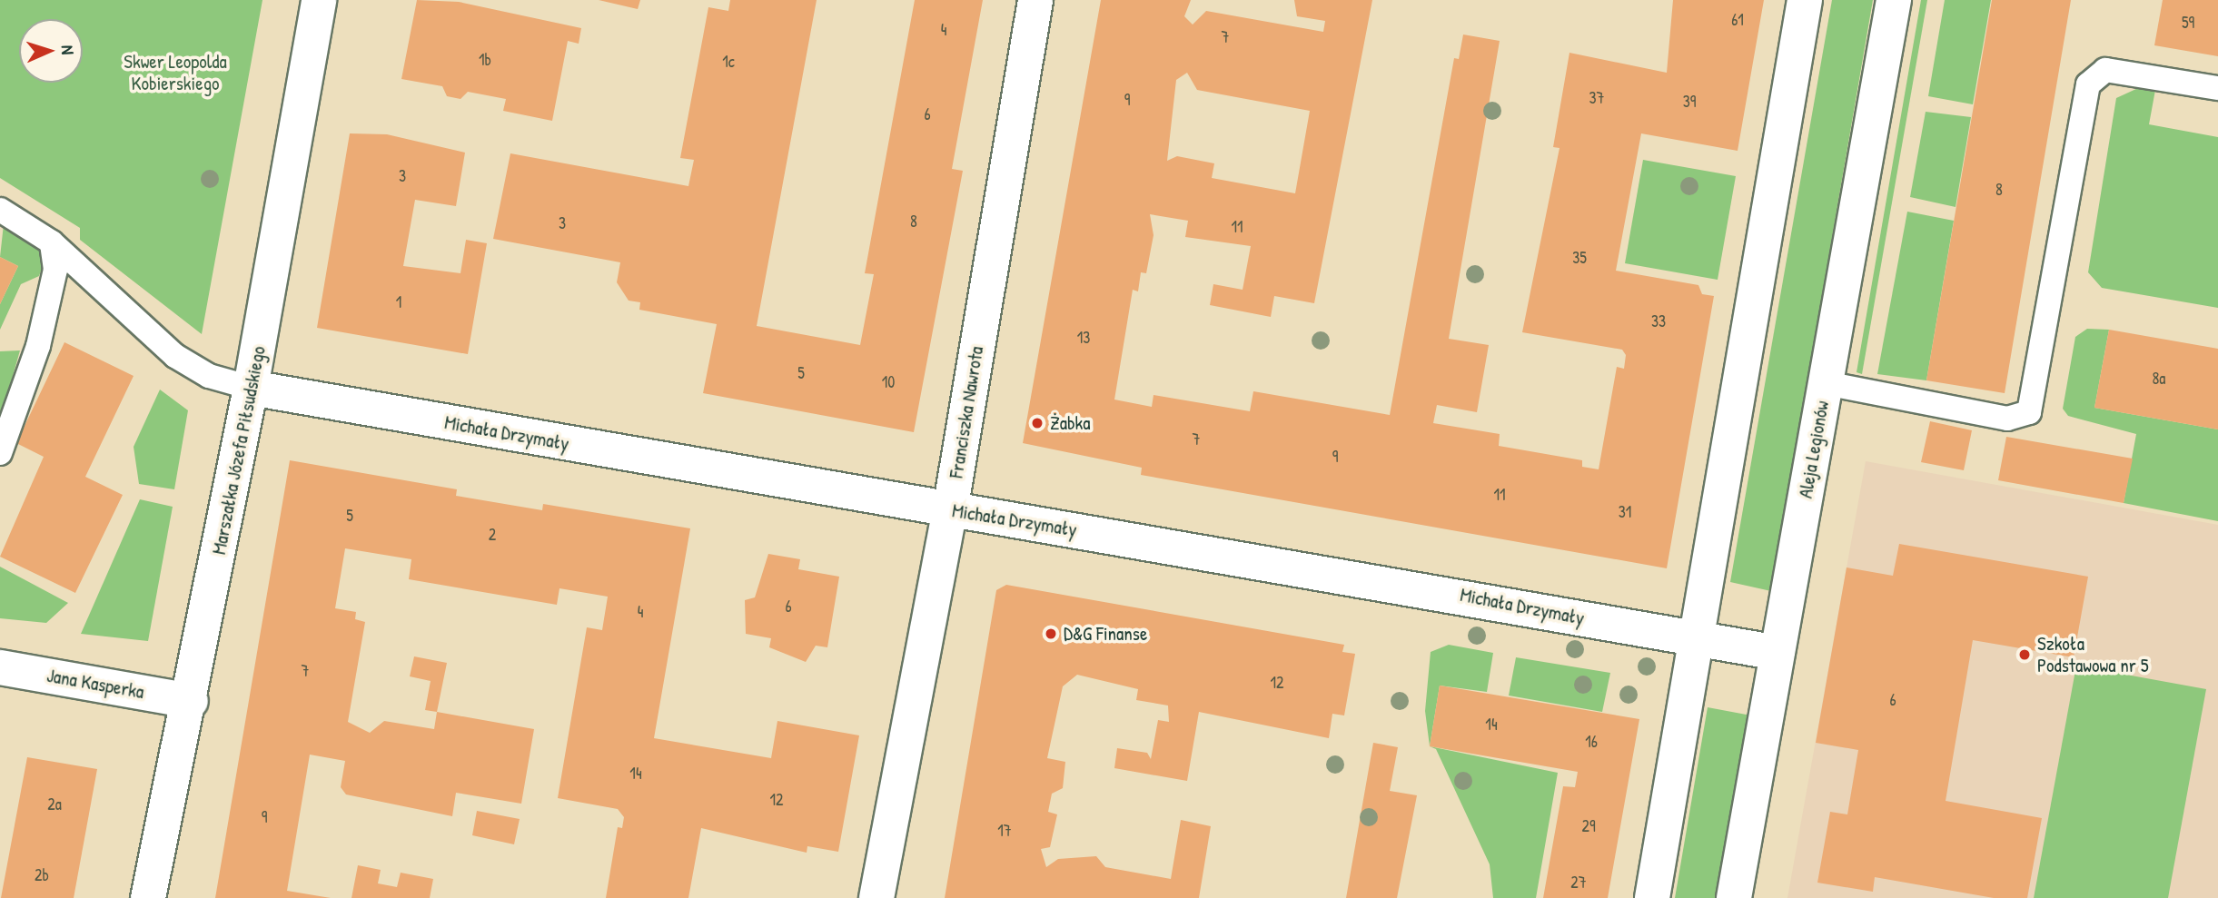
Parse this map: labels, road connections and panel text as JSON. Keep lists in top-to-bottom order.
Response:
{
  "streets": {
    "street": [
      "Franciszka Nawrota",
      "Michała Drzymały",
      "Aleja Legionów",
      "Marszałka Józefa Piłsudskiego",
      "Jana Kasperka"
    ]
  },
  "crossings": [
    ["Franciszka Nawrota", "Michała Drzymały"],
    ["Michała Drzymały", "Aleja Legionów"],
    ["Michała Drzymały", "Marszałka Józefa Piłsudskiego"],
    ["Marszałka Józefa Piłsudskiego", "Jana Kasperka"]
  ],
  "parks": ["Skwer Leopolda Kobierskiego"],
  "places": ["Żabka", "D&G Finanse", "Szkoła Podstawowa nr 5"],
  "house_numbers": [
    "61",
    "59",
    "4",
    "7",
    "1b",
    "1c",
    "37",
    "9",
    "39",
    "6",
    "3",
    "8",
    "8",
    "3",
    "11",
    "35",
    "1",
    "33",
    "13",
    "5",
    "8a",
    "10",
    "7",
    "9",
    "11",
    "31",
    "5",
    "2",
    "6",
    "4",
    "7",
    "12",
    "6",
    "14",
    "16",
    "14",
    "12",
    "2a",
    "9",
    "29",
    "17",
    "2b",
    "27"
  ],
  "north": "right"
}
